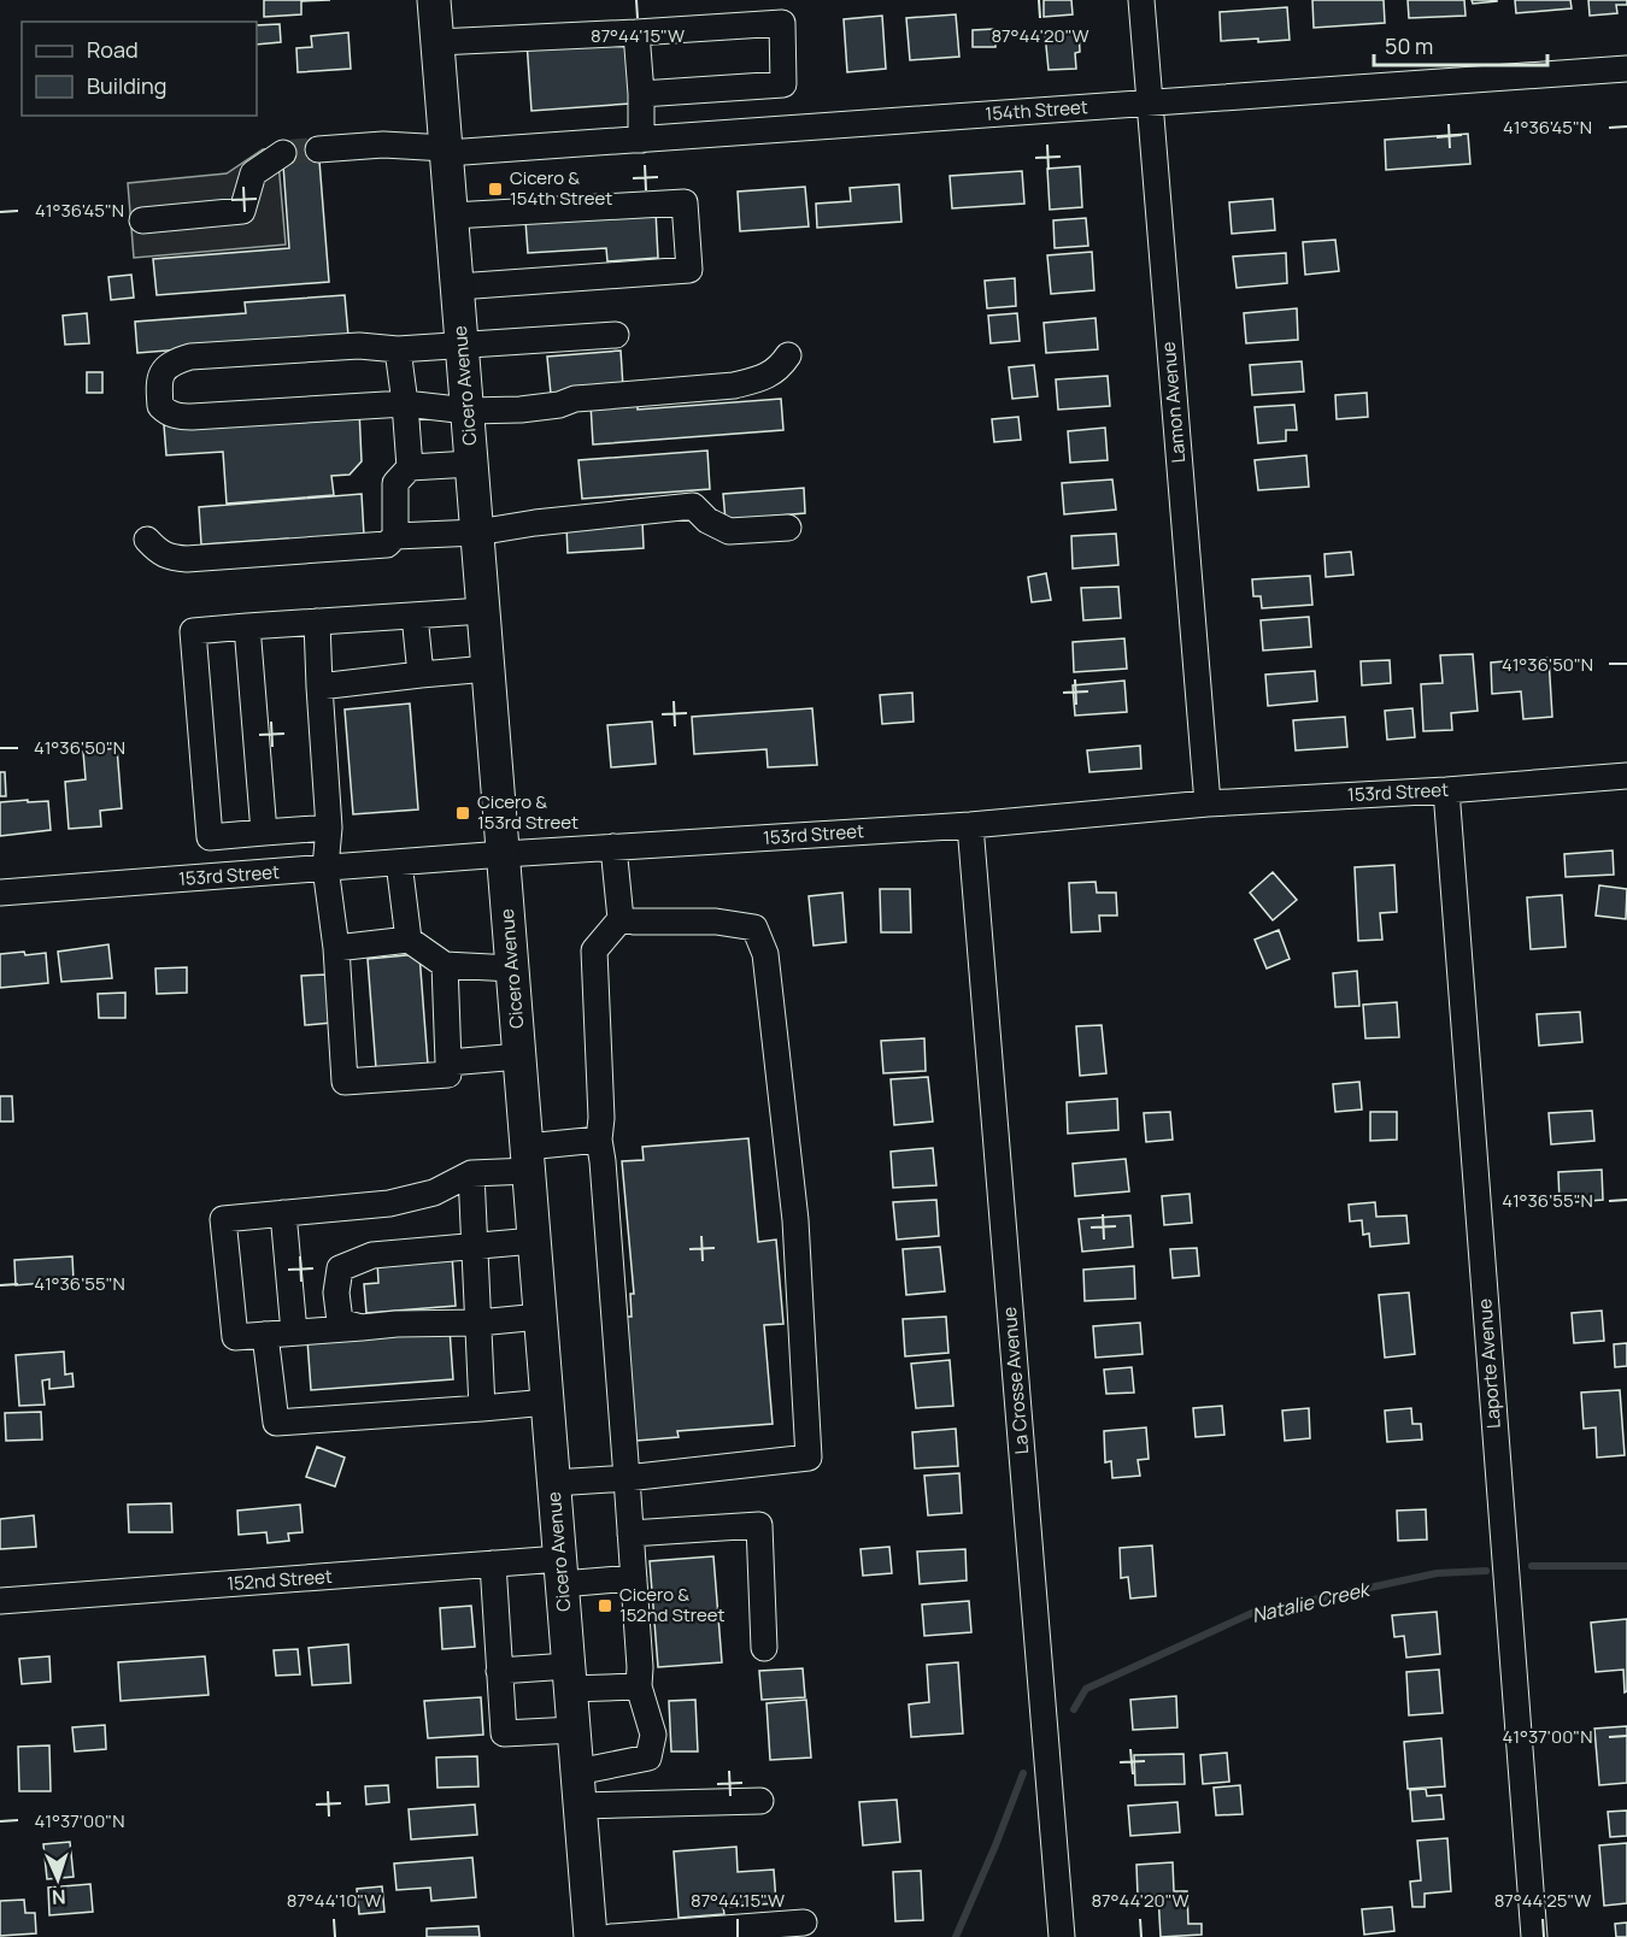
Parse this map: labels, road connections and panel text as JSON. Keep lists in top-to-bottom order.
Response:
{
  "streets": {
    "main road": ["Cicero Avenue"],
    "street": [
      "154th Street",
      "Lamon Avenue",
      "153rd Street",
      "Laporte Avenue",
      "La Crosse Avenue",
      "152nd Street"
    ]
  },
  "crossings": [
    ["154th Street", "Cicero Avenue"],
    ["154th Street", "Lamon Avenue"],
    ["Cicero Avenue", "153rd Street"],
    ["Cicero Avenue", "152nd Street"],
    ["Lamon Avenue", "153rd Street"],
    ["153rd Street", "Laporte Avenue"],
    ["153rd Street", "La Crosse Avenue"]
  ],
  "water": ["Natalie Creek"],
  "places": {
    "transit": ["Cicero & 154th Street", "Cicero & 153rd Street", "Cicero & 152nd Street"]
  },
  "legend": ["Road", "Building"],
  "scale_bar": "50 m",
  "north": "bottom",
  "coordinates": [
    "87°44'15\"W",
    "87°44'20\"W",
    "41°36'45\"N",
    "41°36'50\"N",
    "41°36'55\"N",
    "41°37'00\"N",
    "87°44'10\"W",
    "87°44'25\"W"
  ]
}
